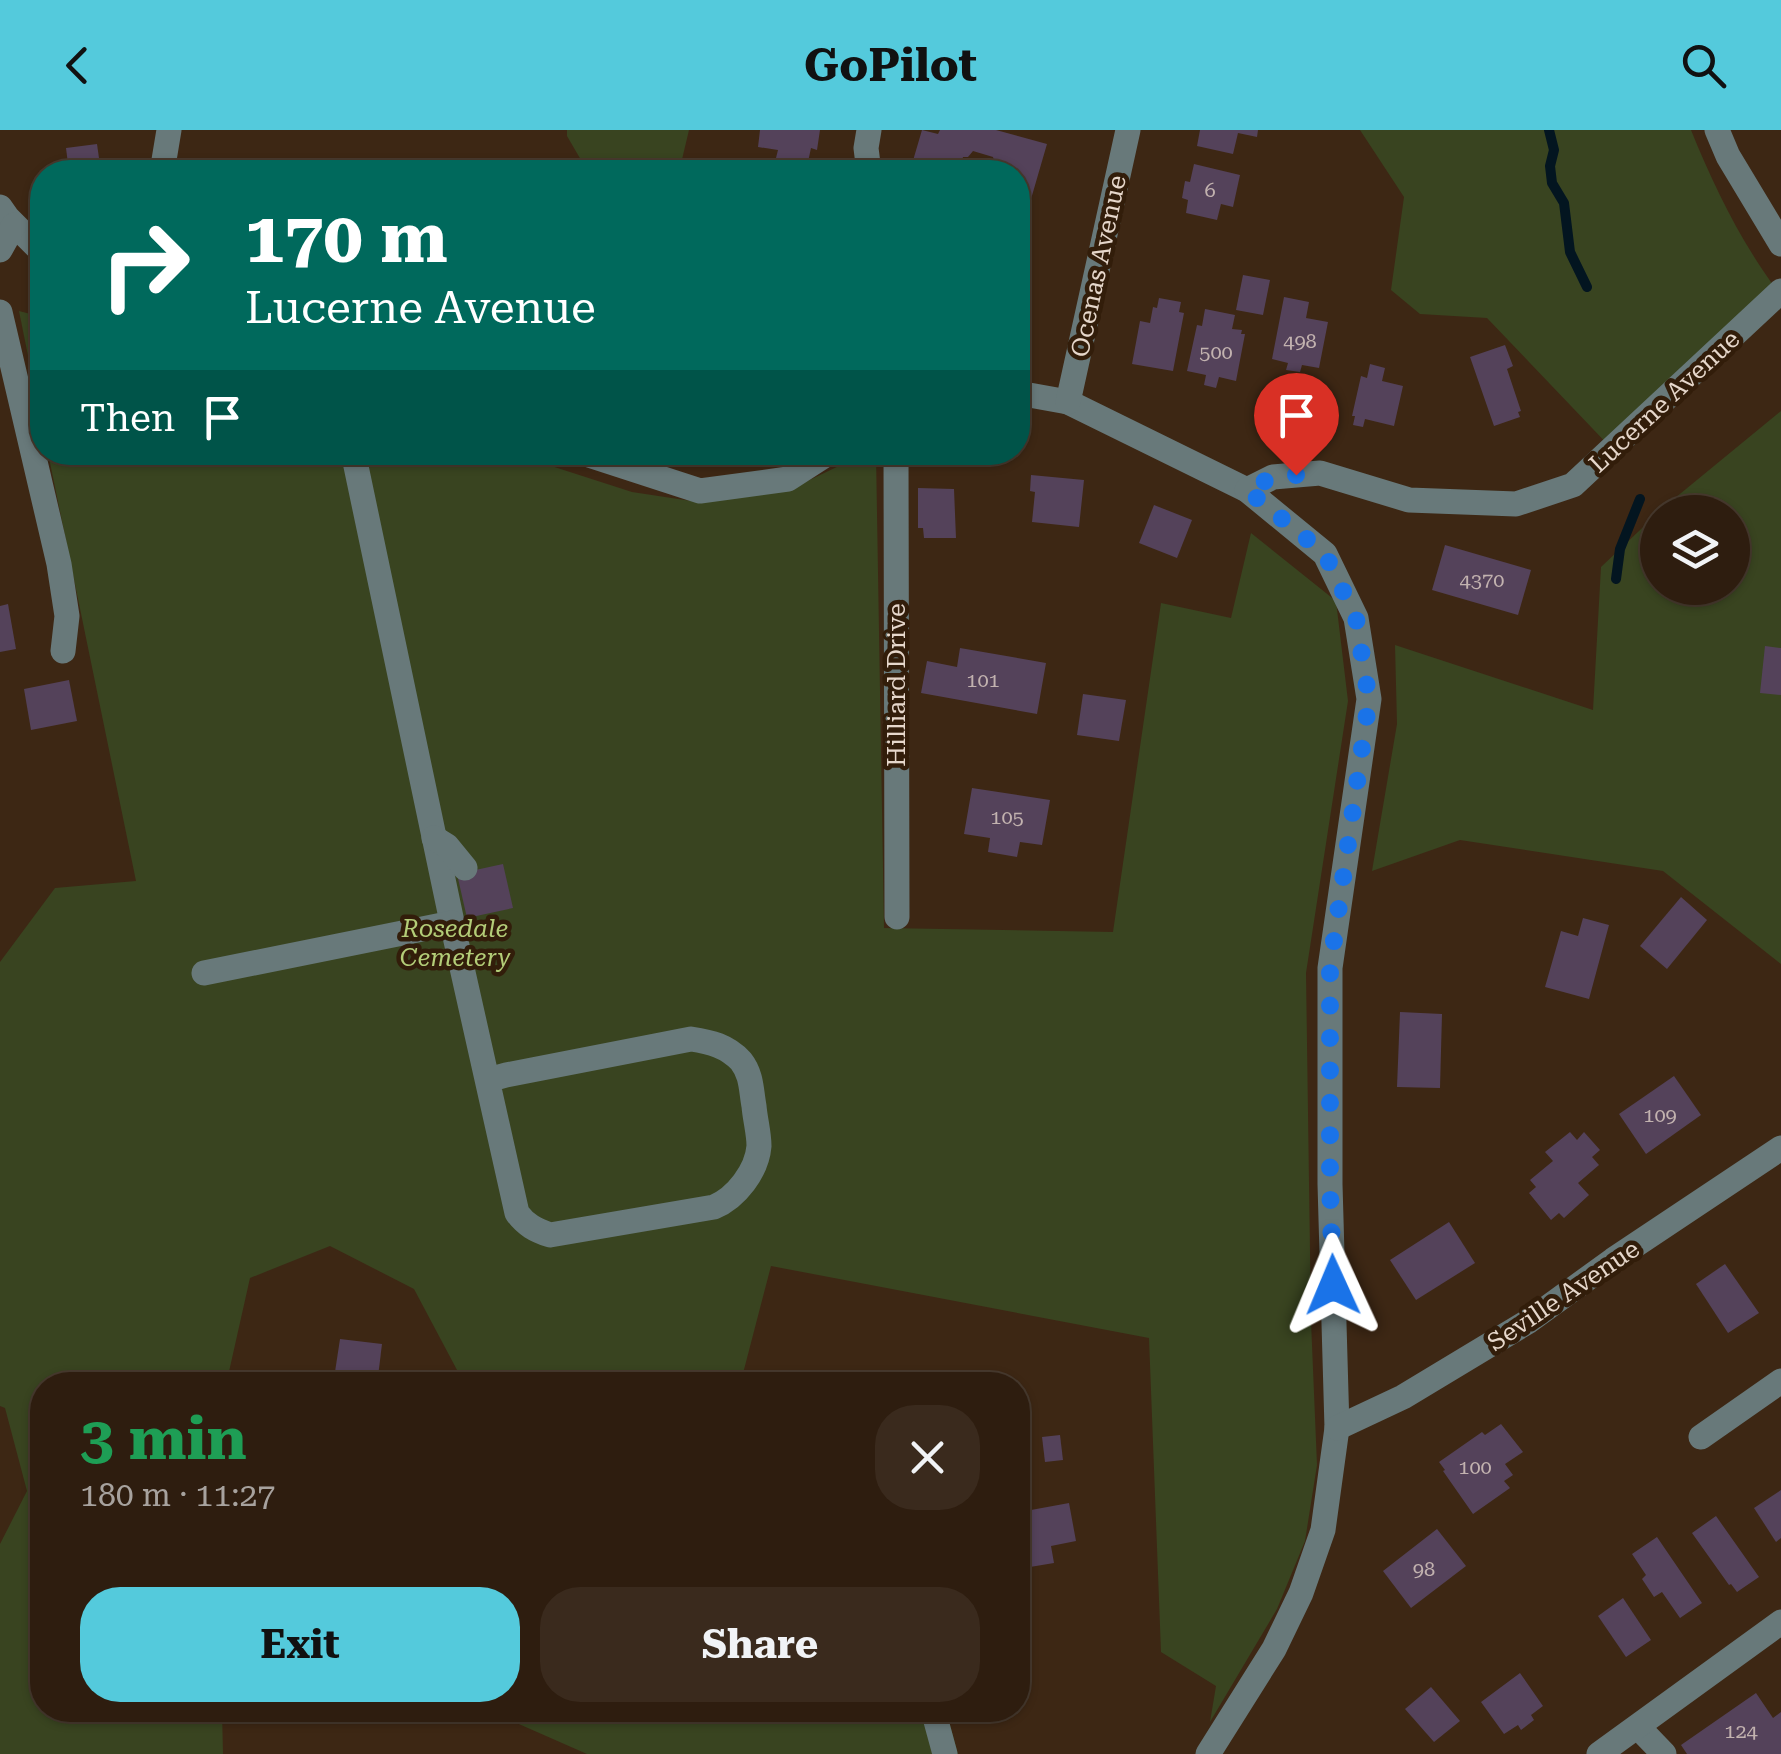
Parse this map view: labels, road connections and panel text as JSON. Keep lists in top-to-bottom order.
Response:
{
  "streets": {
    "street": [
      "Ocenas Avenue",
      "Lucerne Avenue",
      "Hilliard Drive",
      "Seville Avenue"
    ]
  },
  "parks": ["Rosedale Cemetery"],
  "house_numbers": [
    "6",
    "498",
    "500",
    "4370",
    "101",
    "105",
    "109",
    "100",
    "98",
    "124"
  ],
  "page": {
    "header": "GoPilot",
    "turn": ["170 m", "Lucerne Avenue"],
    "then": "Then",
    "heading": ["3 min", "180 m · 11:27"],
    "buttons": ["Exit", "Share"]
  }
}
